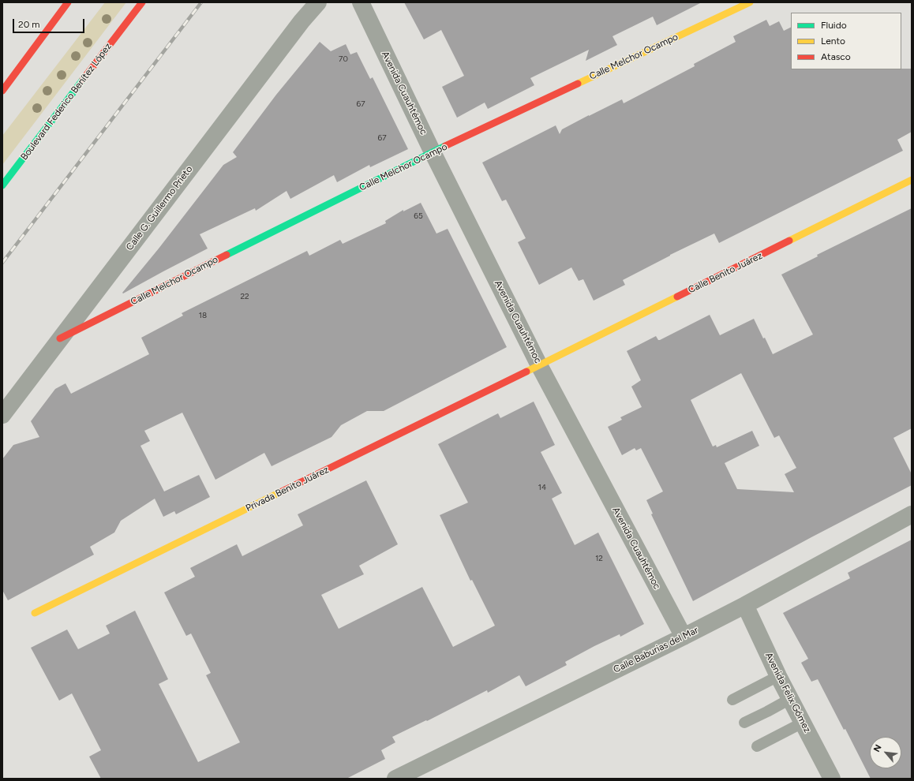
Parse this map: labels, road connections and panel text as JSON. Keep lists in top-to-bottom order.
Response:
{
  "streets": {
    "street": [
      "Calle Melchor Ocampo",
      "Avenida Cuauhtémoc",
      "Boulevard Federico Benítez López",
      "Calle G. Guillermo Prieto",
      "Calle Benito Juárez",
      "Privada Benito Juárez",
      "Calle Baburias del Mar",
      "Avenida Felix Gómez"
    ]
  },
  "crossings": [
    ["Calle Melchor Ocampo", "Avenida Cuauhtémoc"],
    ["Calle Melchor Ocampo", "Calle G. Guillermo Prieto"],
    ["Avenida Cuauhtémoc", "Calle Benito Juárez"],
    ["Avenida Cuauhtémoc", "Privada Benito Juárez"],
    ["Avenida Cuauhtémoc", "Calle Baburias del Mar"],
    ["Calle Benito Juárez", "Privada Benito Juárez"],
    ["Calle Baburias del Mar", "Avenida Felix Gómez"]
  ],
  "house_numbers": [
    "70",
    "67",
    "67",
    "65",
    "22",
    "18",
    "14",
    "12"
  ],
  "legend": ["Fluido", "Lento", "Atasco"],
  "scale_bar": "20 m",
  "north": "top left"
}
